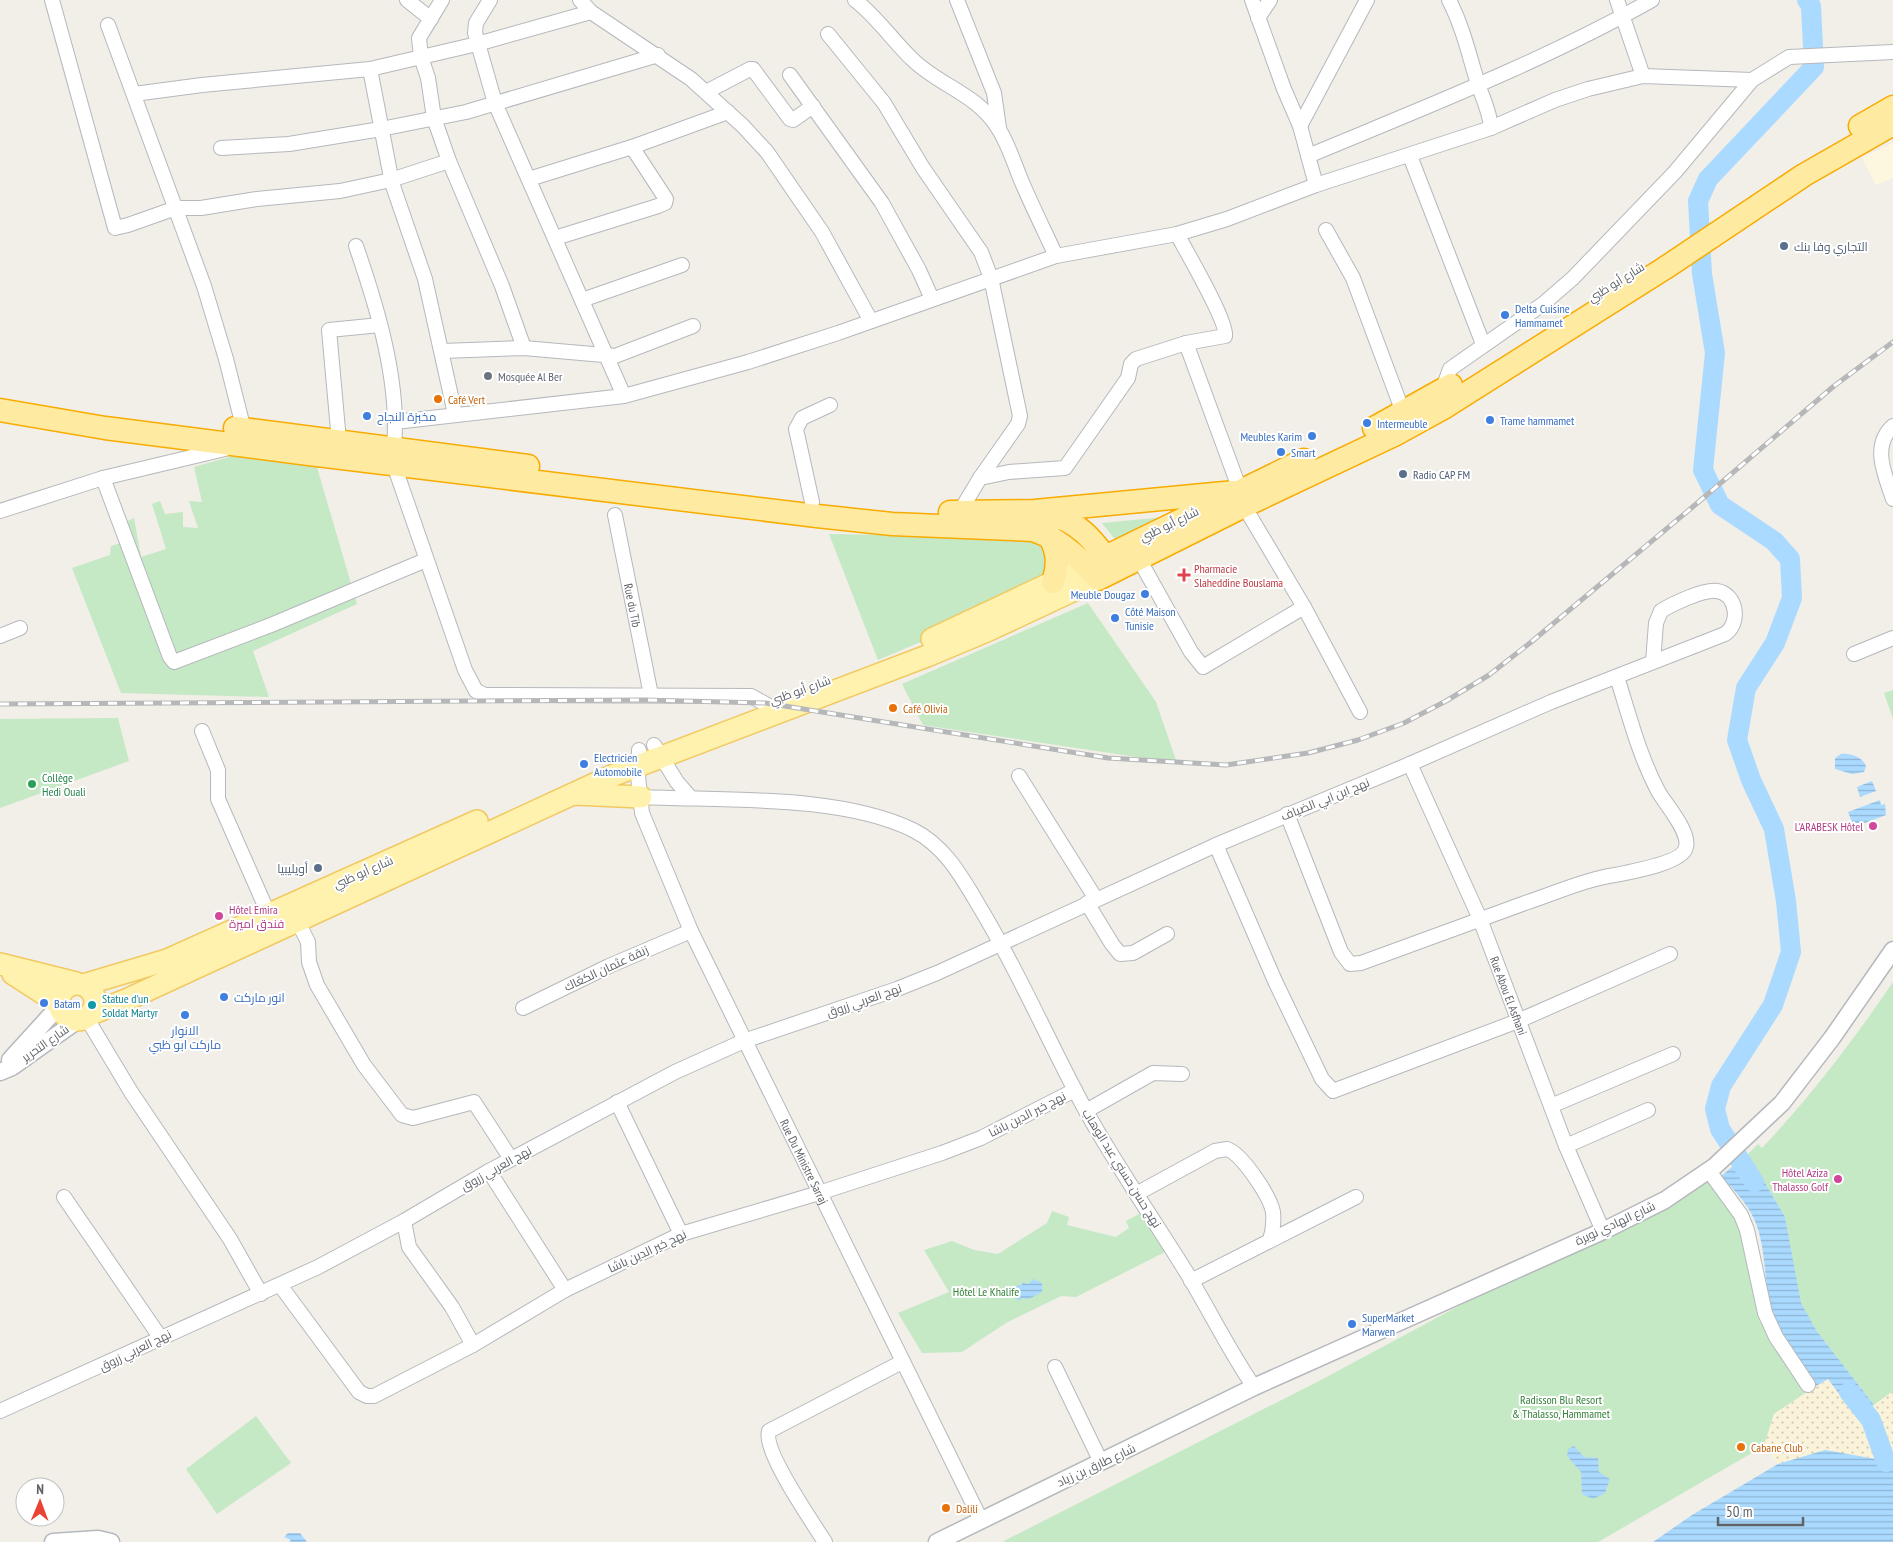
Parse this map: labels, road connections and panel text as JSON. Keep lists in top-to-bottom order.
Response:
{
  "streets": {
    "highway": ["شارع أبو ظبي"],
    "street": [
      "Rue du Tib",
      "نهج ابن ابي الضياف",
      "زنقة عثمان الكعّاك",
      "Rue Abou El Asfhani",
      "نهج العربي زروق",
      "شارع التحرير",
      "نهج خير الدين باشا",
      "Rue Du Ministre Sarraj",
      "نهج حسن حسني عبد الوهاب",
      "شارع الهادي نويرة",
      "شارع طارق بن زياد"
    ]
  },
  "crossings": [
    ["شارع أبو ظبي", "شارع التحرير"],
    ["شارع أبو ظبي", "Rue Du Ministre Sarraj"],
    ["نهج ابن ابي الضياف", "Rue Abou El Asfhani"],
    ["نهج ابن ابي الضياف", "نهج العربي زروق"],
    ["نهج ابن ابي الضياف", "نهج حسن حسني عبد الوهاب"],
    ["زنقة عثمان الكعّاك", "Rue Du Ministre Sarraj"],
    ["Rue Abou El Asfhani", "شارع الهادي نويرة"],
    ["نهج العربي زروق", "نهج خير الدين باشا"],
    ["نهج العربي زروق", "Rue Du Ministre Sarraj"],
    ["نهج العربي زروق", "نهج حسن حسني عبد الوهاب"],
    ["نهج خير الدين باشا", "Rue Du Ministre Sarraj"],
    ["نهج خير الدين باشا", "نهج حسن حسني عبد الوهاب"],
    ["Rue Du Ministre Sarraj", "نهج حسن حسني عبد الوهاب"],
    ["Rue Du Ministre Sarraj", "شارع طارق بن زياد"],
    ["نهج حسن حسني عبد الوهاب", "شارع الهادي نويرة"],
    ["نهج حسن حسني عبد الوهاب", "شارع طارق بن زياد"],
    ["شارع الهادي نويرة", "شارع طارق بن زياد"]
  ],
  "parks": ["Hôtel Le Khalife", "Radisson Blu Resort & Thalasso, Hammamet"],
  "places": {
    "other": [
      "التجاري وفا بنك",
      "Delta Cuisine Hammamet",
      "Mosquée Al Ber",
      "Café Vert",
      "مخبزة النجاح",
      "Trame hammamet",
      "Intermeuble",
      "Meubles Karim",
      "Smart",
      "Radio CAP FM",
      "Meuble Dougaz",
      "Côté Maison Tunisie",
      "Café Olivia",
      "Electricien Automobile",
      "Collège Hedi Ouali",
      "L'ARABESK Hôtel",
      "أويليبيا",
      "Hôtel Emira فندق اميرة",
      "انور ماركت",
      "Batam",
      "Statue d'un Soldat Martyr",
      "الانوار ماركت ابو ظبي",
      "Hôtel Aziza Thalasso Golf",
      "SuperMarket Marwen",
      "Cabane Club",
      "Dalili"
    ],
    "health": ["Pharmacie Slaheddine Bouslama"]
  },
  "scale_bar": "50 m",
  "north": "top"
}
